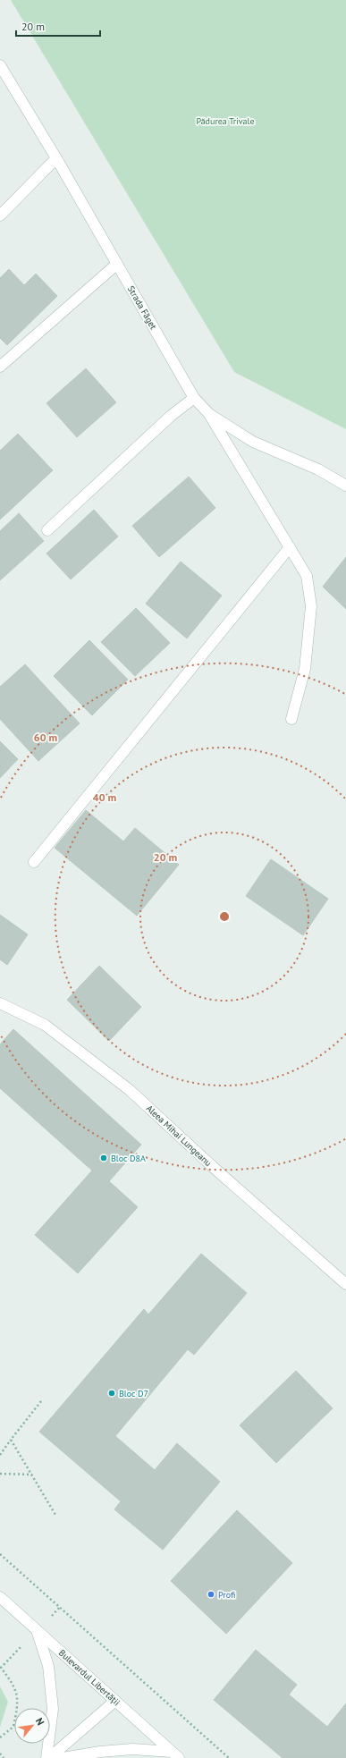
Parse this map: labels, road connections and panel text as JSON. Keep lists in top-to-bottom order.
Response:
{
  "streets": {
    "street": ["Strada Făget", "Aleea Mihai Lungeanu", "Bulevardul Libertății"]
  },
  "parks": ["Pădurea Trivale"],
  "places": ["Bloc D8A", "Bloc D7", "Profi"],
  "scale_bar": "20 m",
  "north": "top right",
  "rings": ["60 m", "40 m", "20 m"]
}
